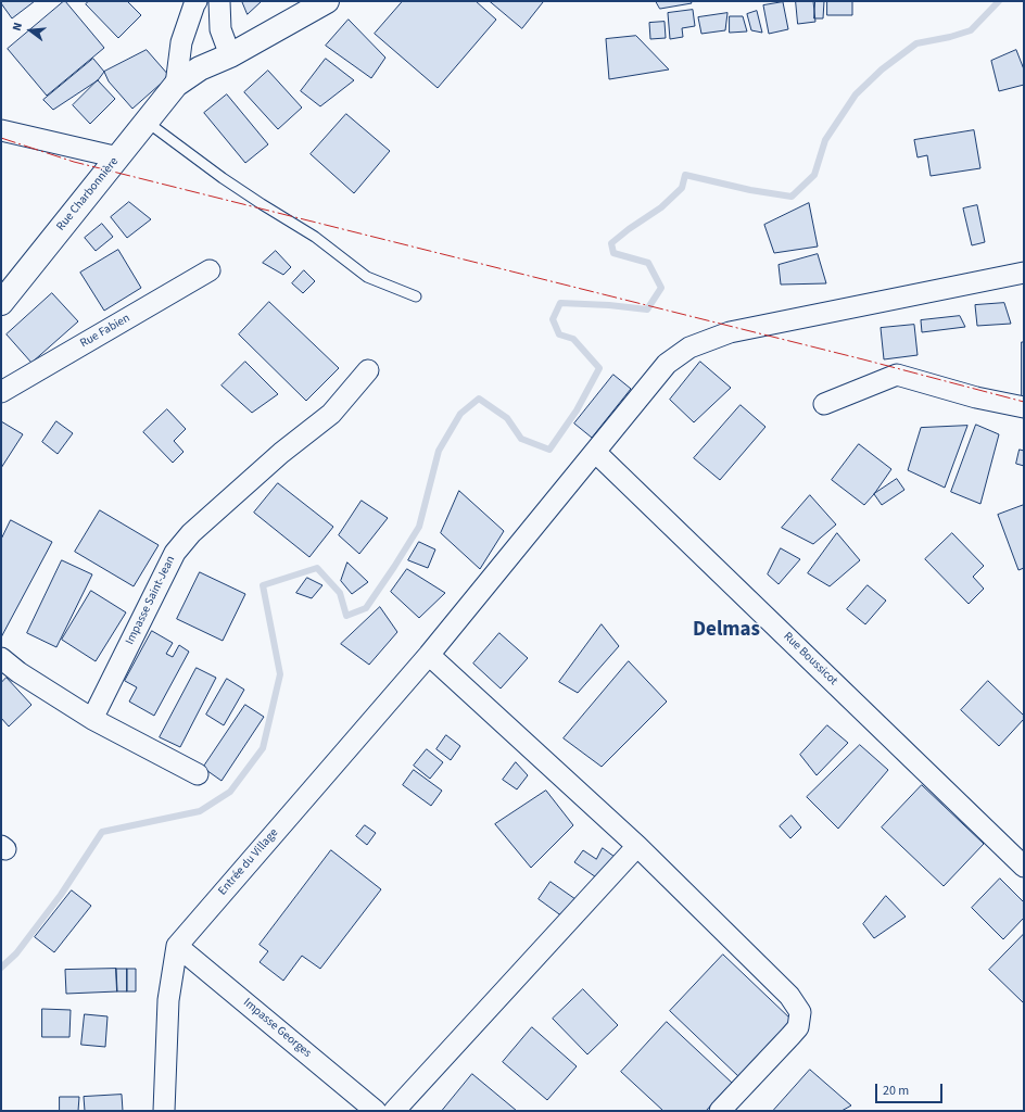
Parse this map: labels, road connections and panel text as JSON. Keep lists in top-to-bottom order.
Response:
{
  "streets": {
    "street": [
      "Rue Charbonnière",
      "Rue Fabien",
      "Impasse Saint-Jean",
      "Rue Boussicot",
      "Entrée du Village",
      "Impasse Georges"
    ]
  },
  "crossings": [
    ["Rue Boussicot", "Entrée du Village"],
    ["Entrée du Village", "Impasse Georges"]
  ],
  "districts": ["Delmas"],
  "scale_bar": "20 m",
  "north": "left"
}
